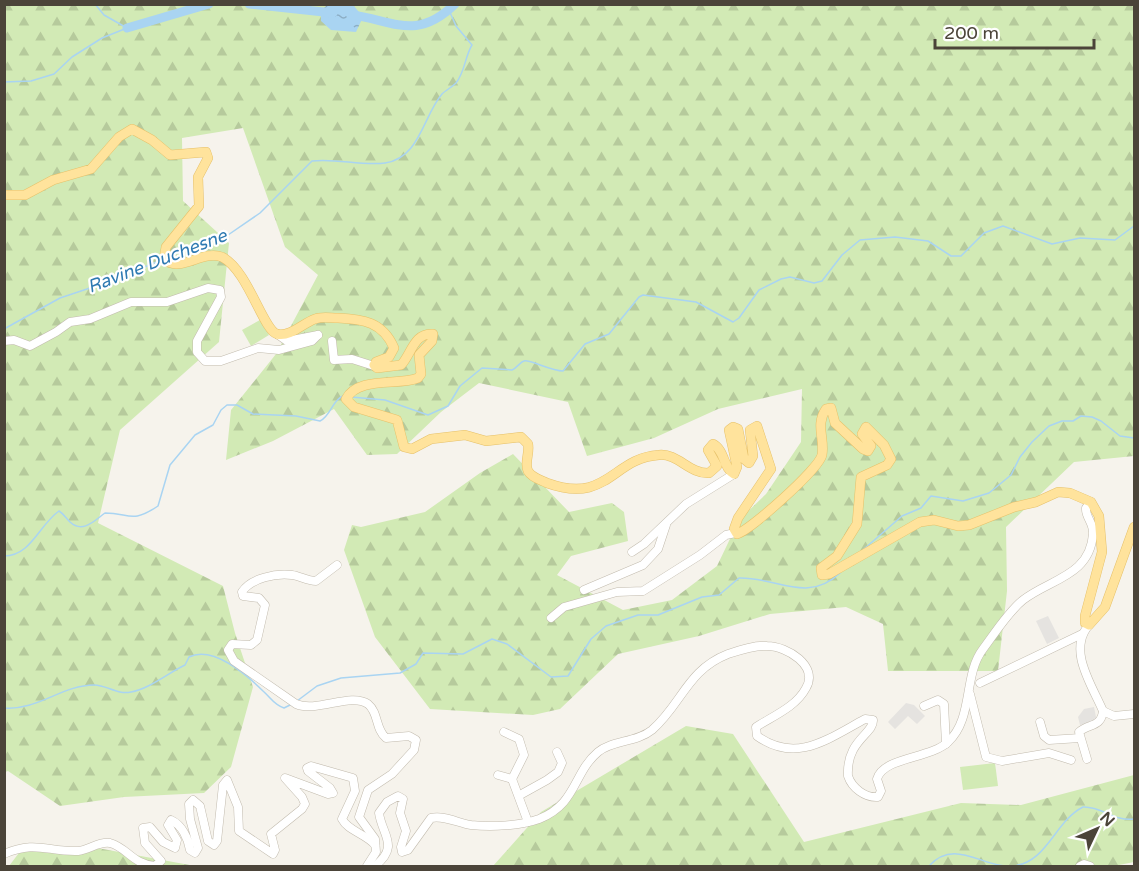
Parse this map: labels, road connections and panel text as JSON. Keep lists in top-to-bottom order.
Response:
{
  "water": ["Ravine Duchesne"],
  "scale_bar": "200 m",
  "north": "top right"
}
